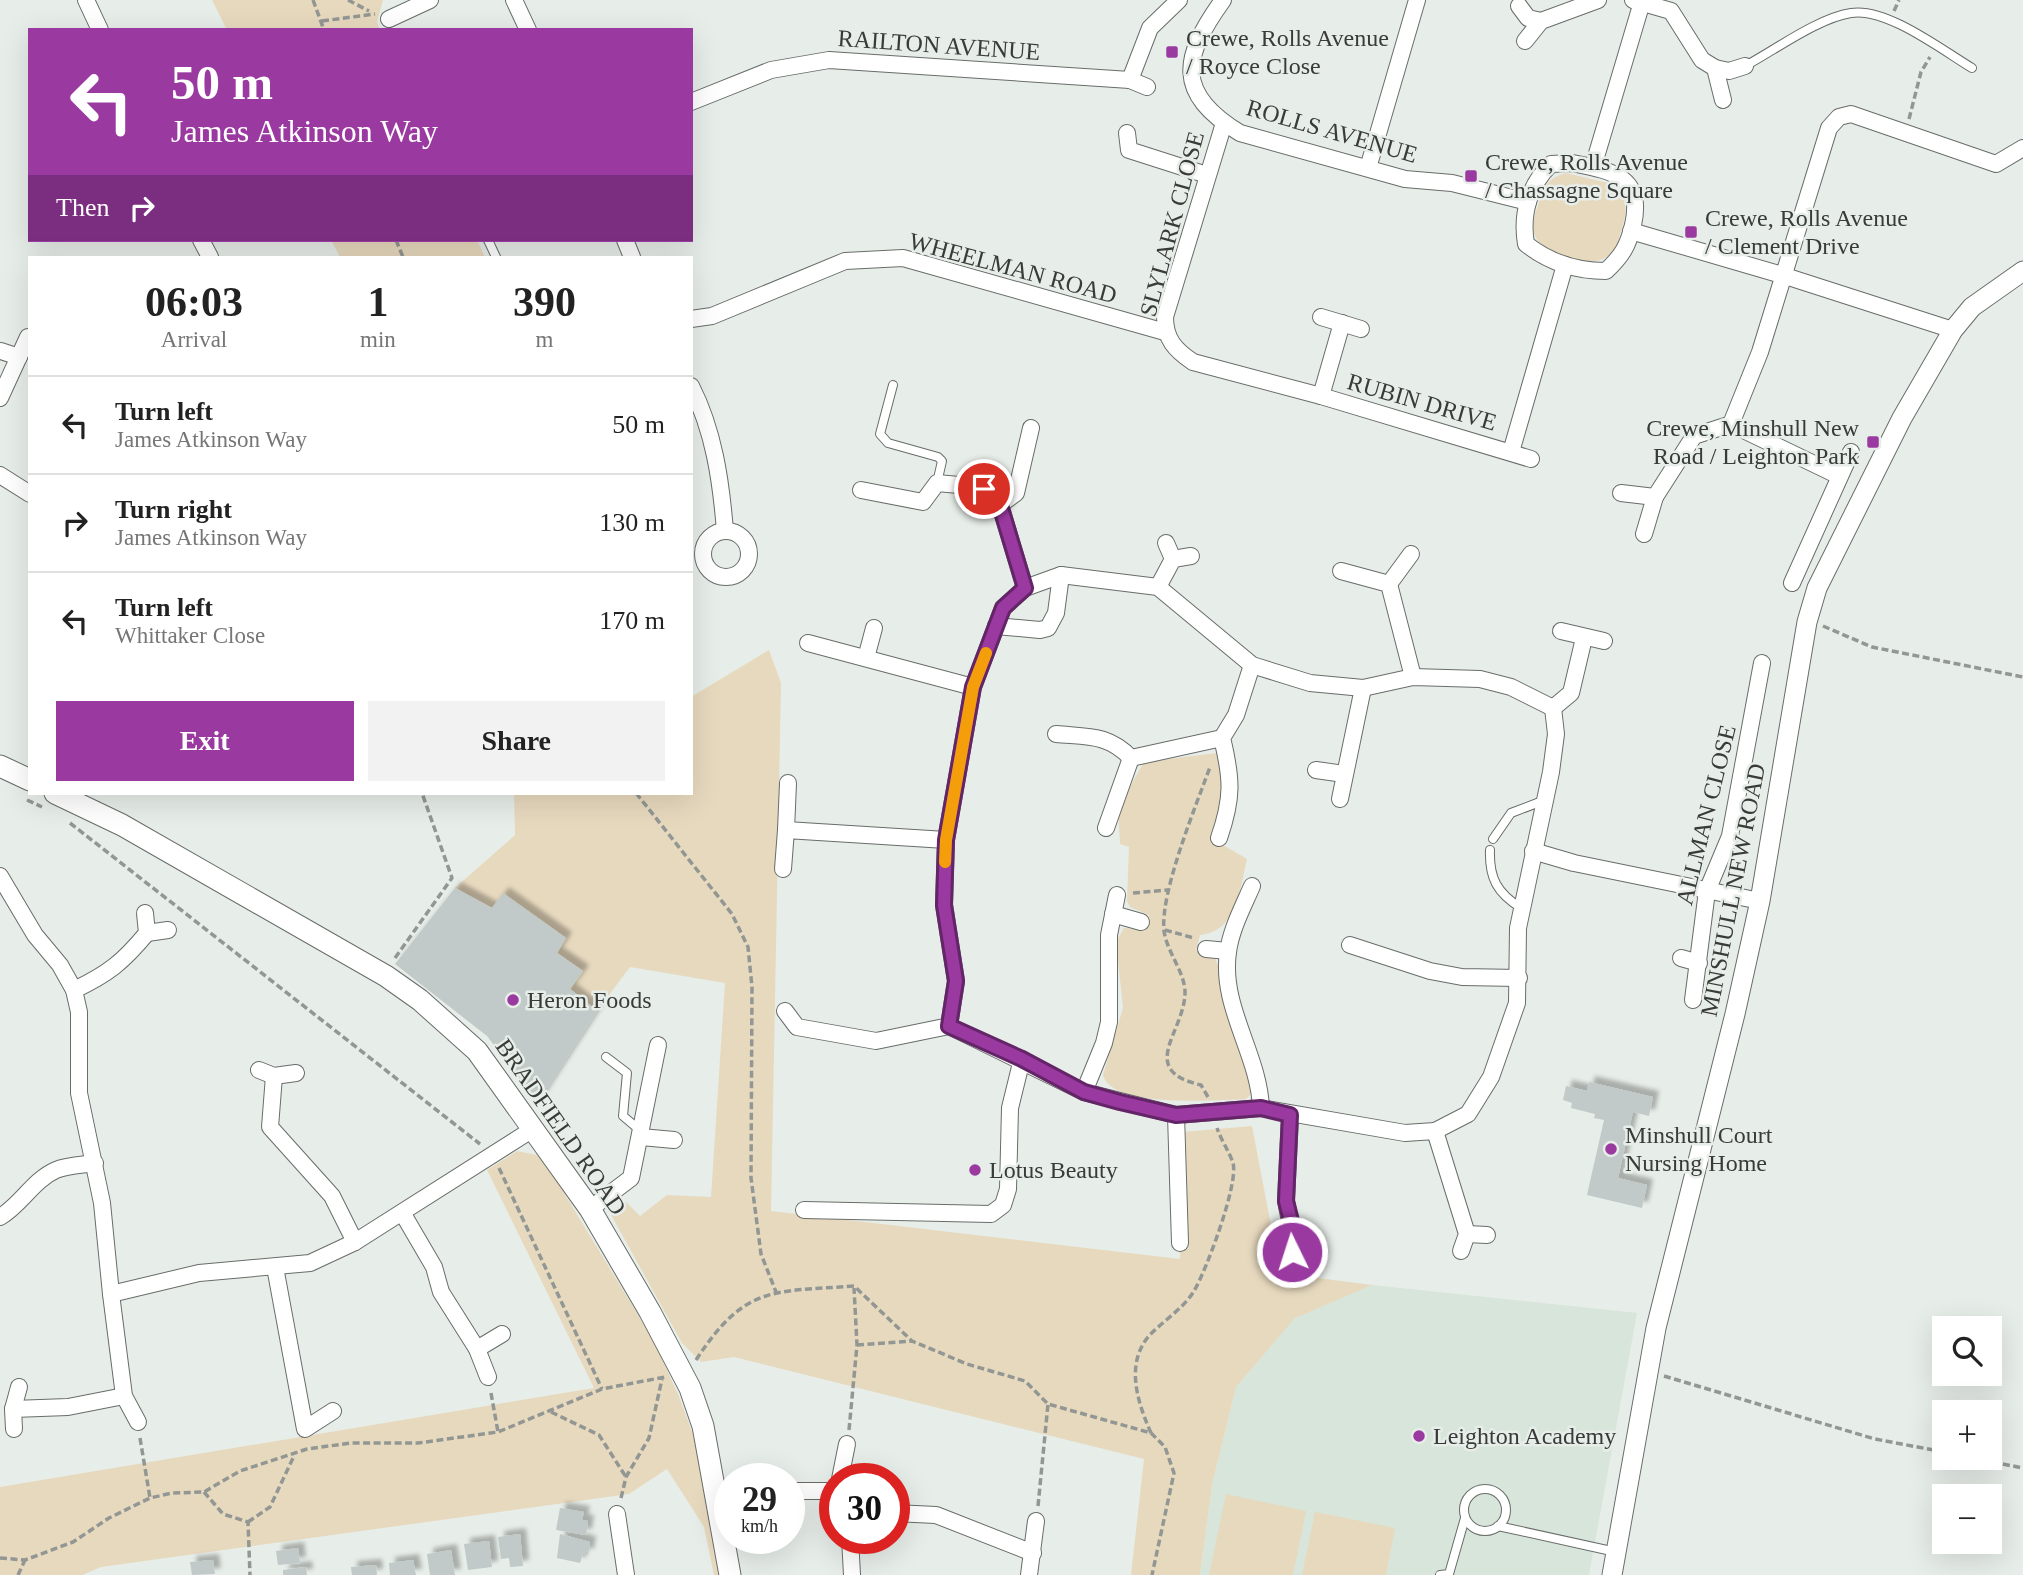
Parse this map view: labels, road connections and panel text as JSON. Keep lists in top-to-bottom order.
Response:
{
  "streets": {
    "main road": ["BRADFIELD ROAD"],
    "street": [
      "RAILTON AVENUE",
      "ROLLS AVENUE",
      "SLYLARK CLOSE",
      "WHEELMAN ROAD",
      "RUBIN DRIVE",
      "ALLMAN CLOSE",
      "MINSHULL NEW ROAD"
    ]
  },
  "crossings": [
    ["ROLLS AVENUE", "SLYLARK CLOSE"],
    ["ROLLS AVENUE", "RUBIN DRIVE"],
    ["SLYLARK CLOSE", "WHEELMAN ROAD"],
    ["SLYLARK CLOSE", "RUBIN DRIVE"]
  ],
  "places": {
    "transit": [
      "Crewe, Rolls Avenue / Royce Close",
      "Crewe, Rolls Avenue / Chassagne Square",
      "Crewe, Rolls Avenue / Clement Drive",
      "Crewe, Minshull New Road / Leighton Park"
    ],
    "other": [
      "Heron Foods",
      "Minshull Court Nursing Home",
      "Lotus Beauty",
      "Leighton Academy"
    ]
  },
  "page": {
    "turn": ["50 m", "James Atkinson Way"],
    "then": "Then",
    "eta": [
      "06:03",
      "Arrival",
      "1",
      "min",
      "390",
      "m"
    ],
    "list": [
      {
        "name": "Turn left",
        "note": "James Atkinson Way",
        "value": "50 m"
      },
      {
        "name": "Turn right",
        "note": "James Atkinson Way",
        "value": "130 m"
      },
      {
        "name": "Turn left",
        "note": "Whittaker Close",
        "value": "170 m"
      }
    ],
    "buttons": ["Exit", "Share"],
    "map_buttons": ["+", "−"],
    "speed": "29 km/h",
    "limit": "30"
  }
}
